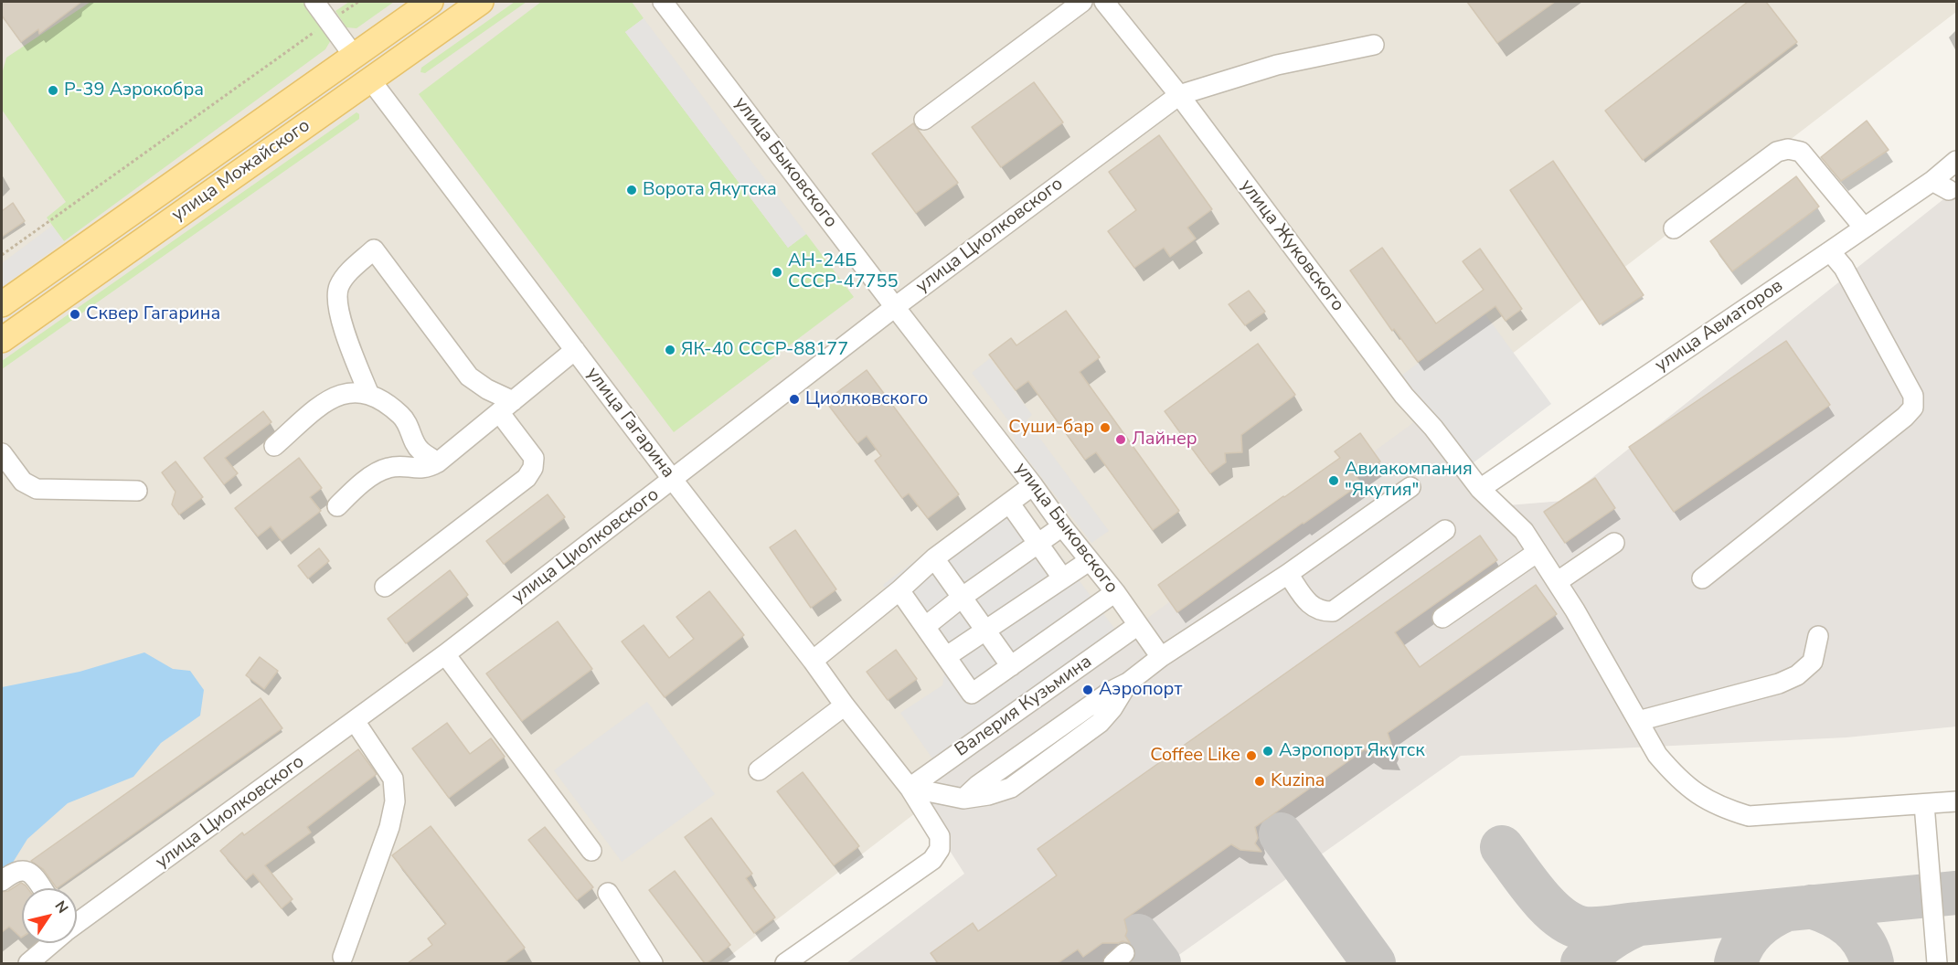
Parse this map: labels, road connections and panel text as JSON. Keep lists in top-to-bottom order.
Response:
{
  "streets": {
    "main road": ["улица Можайского", "улица Гагарина"],
    "street": [
      "улица Быковского",
      "улица Циолковского",
      "улица Жуковского",
      "улица Авиаторов",
      "Валерия Кузьмина"
    ]
  },
  "crossings": [
    ["улица Быковского", "улица Циолковского"],
    ["улица Быковского", "Валерия Кузьмина"],
    ["улица Можайского", "улица Гагарина"],
    ["улица Циолковского", "улица Жуковского"],
    ["улица Циолковского", "улица Гагарина"],
    ["улица Жуковского", "улица Авиаторов"],
    ["улица Гагарина", "Валерия Кузьмина"]
  ],
  "places": [
    "P-39 Аэрокобра",
    "Ворота Якутска",
    "АН-24Б СССР-47755",
    "Сквер Гагарина",
    "ЯК-40 СССР-88177",
    "Циолковского",
    "Суши-бар",
    "Лайнер",
    "Авиакомпания \"Якутия\"",
    "Аэропорт",
    "Аэропорт Якутск",
    "Coffee Like",
    "Kuzina"
  ],
  "north": "top right"
}
